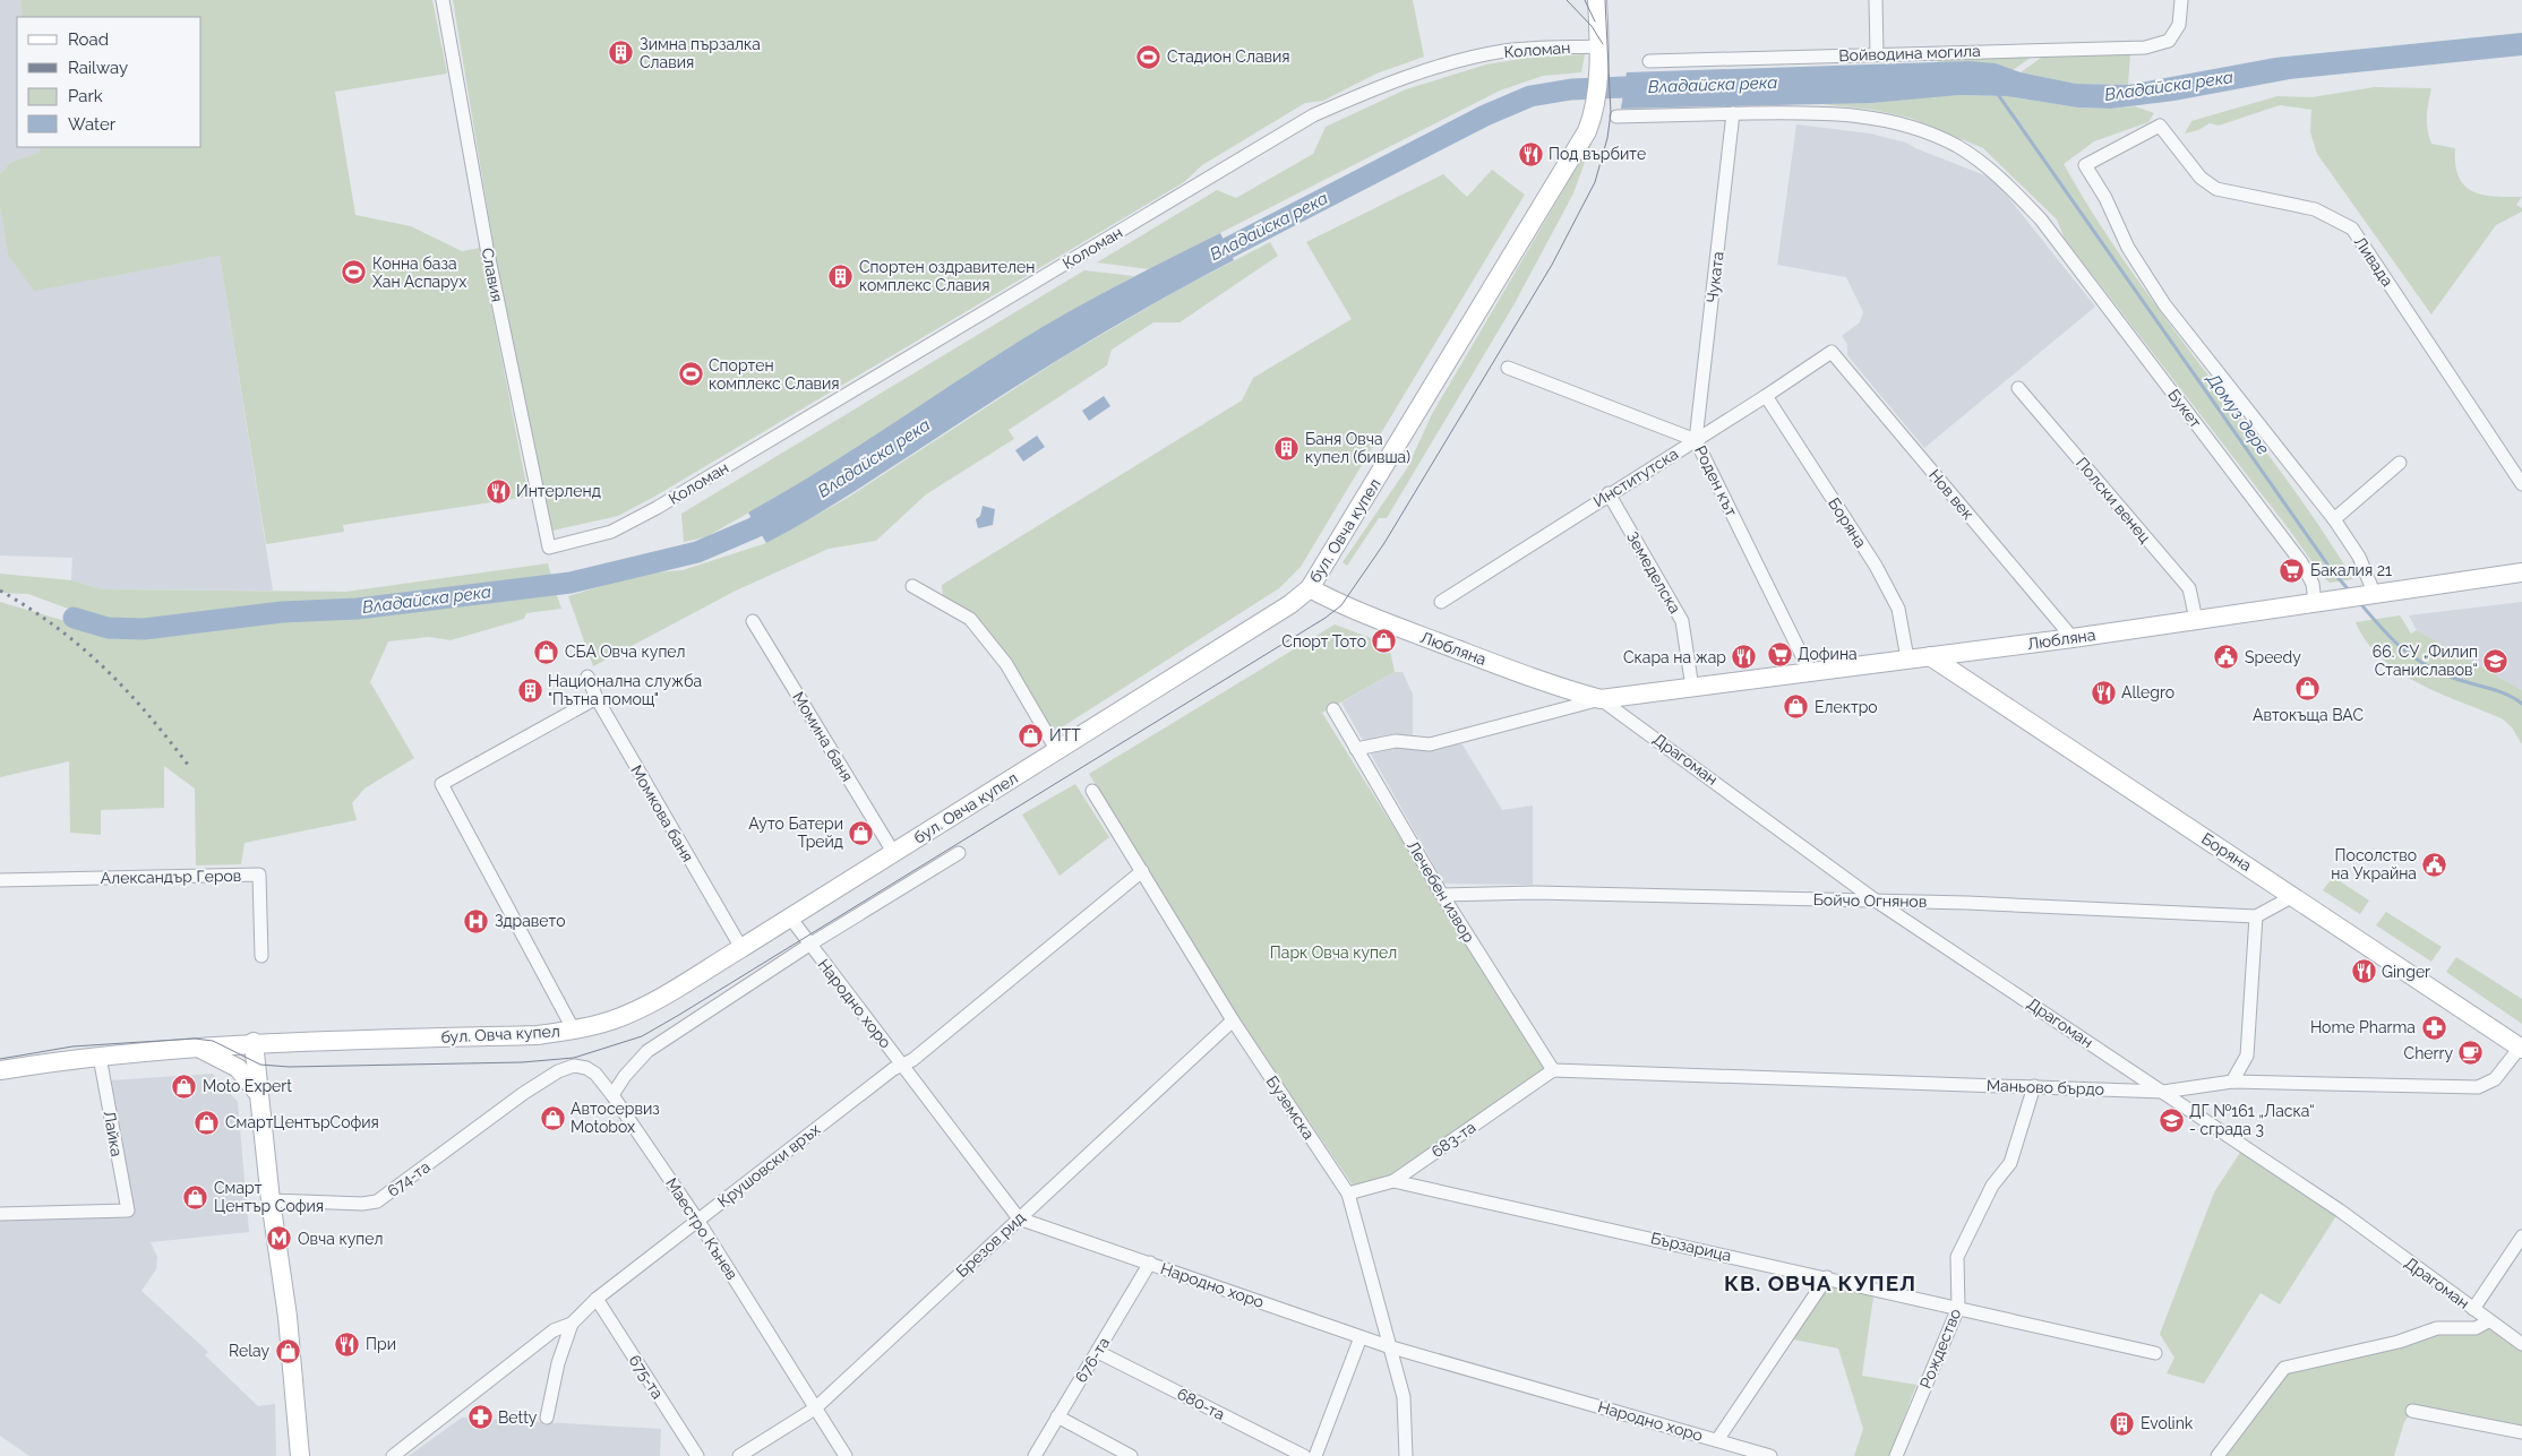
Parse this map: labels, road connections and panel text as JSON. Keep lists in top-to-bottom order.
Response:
{
  "streets": {
    "street": [
      "Коломан",
      "Войводина могила",
      "Ливада",
      "Славия",
      "Чуката",
      "Букет",
      "Институтска",
      "Роден кът",
      "Нов век",
      "Полски венец",
      "Боряна",
      "бул. Овча купел",
      "Земеделска",
      "Любляна",
      "Момина баня",
      "Драгоман",
      "Момкова баня",
      "Александър Геров",
      "Лечебен извор",
      "Бойчо Огнянов",
      "Народно хоро",
      "Маньово бърдо",
      "Буземска",
      "Лайка",
      "683-та",
      "Крушовски връх",
      "674-та",
      "Маестро Кънев",
      "Брезов рид",
      "Бързарица",
      "Рождество",
      "676-та",
      "675-та",
      "680-та"
    ]
  },
  "crossings": [
    ["Коломан", "Славия"],
    ["Коломан", "бул. Овча купел"],
    ["Чуката", "Букет"],
    ["Чуката", "Институтска"],
    ["Чуката", "Роден кът"],
    ["Букет", "Любляна"],
    ["Институтска", "Роден кът"],
    ["Институтска", "Нов век"],
    ["Институтска", "Боряна"],
    ["Институтска", "Земеделска"],
    ["Роден кът", "Любляна"],
    ["Нов век", "Любляна"],
    ["Полски венец", "Любляна"],
    ["Боряна", "Любляна"],
    ["Боряна", "Маньово бърдо"],
    ["бул. Овча купел", "Любляна"],
    ["бул. Овча купел", "Момина баня"],
    ["бул. Овча купел", "Момкова баня"],
    ["бул. Овча купел", "Народно хоро"],
    ["бул. Овча купел", "Лайка"],
    ["Земеделска", "Любляна"],
    ["Любляна", "Драгоман"],
    ["Любляна", "Лечебен извор"],
    ["Драгоман", "Бойчо Огнянов"],
    ["Драгоман", "Маньово бърдо"],
    ["Лечебен извор", "Бойчо Огнянов"],
    ["Лечебен извор", "Маньово бърдо"],
    ["Лечебен извор", "683-та"],
    ["Народно хоро", "Буземска"],
    ["Народно хоро", "Крушовски връх"],
    ["Народно хоро", "Брезов рид"],
    ["Народно хоро", "676-та"],
    ["Маньово бърдо", "683-та"],
    ["Маньово бърдо", "Рождество"],
    ["Буземска", "683-та"],
    ["Буземска", "Крушовски връх"],
    ["Буземска", "Брезов рид"],
    ["683-та", "Бързарица"],
    ["Крушовски връх", "Маестро Кънев"],
    ["Крушовски връх", "675-та"],
    ["674-та", "Маестро Кънев"],
    ["Маестро Кънев", "Брезов рид"],
    ["Бързарица", "Рождество"],
    ["676-та", "680-та"]
  ],
  "districts": ["КВ. ОВЧА КУПЕЛ"],
  "water": ["Владайска река", "Домуз дере"],
  "parks": ["Парк Овча купел"],
  "places": {
    "building": [
      "Зимна пързалка Славия",
      "Спортен оздравителен комплекс Славия",
      "Баня Овча купел (бивша)",
      "Национална служба \"Пътна помощ\"",
      "Evolink"
    ],
    "sports": ["Стадион Славия", "Конна база Хан Аспарух", "Спортен комплекс Славия"],
    "restaurant": [
      "Под върбите",
      "Интерленд",
      "Скара на жар",
      "Allegro",
      "Ginger",
      "При"
    ],
    "supermarket": ["Бакалия 21", "Дофина"],
    "shop": [
      "Спорт Тото",
      "СБА Овча купел",
      "Автокъща ВАС",
      "Електро",
      "ИТТ",
      "Ауто Батери Трейд",
      "Moto Expert",
      "Автосервиз Motobox",
      "СмартЦентърСофия",
      "Смарт Център София",
      "Relay"
    ],
    "public building": ["Speedy", "Посолство на Украйна"],
    "school or university": ["66. СУ „Филип Станиславов“", "ДГ №161 „Ласка“ - сграда 3"],
    "hospital": ["Здравето"],
    "pharmacy": ["Home Pharma", "Betty"],
    "cafe": ["Cherry"],
    "metro station": ["Овча купел"]
  },
  "legend": [
    "Road",
    "Railway",
    "Park",
    "Water"
  ]
}
